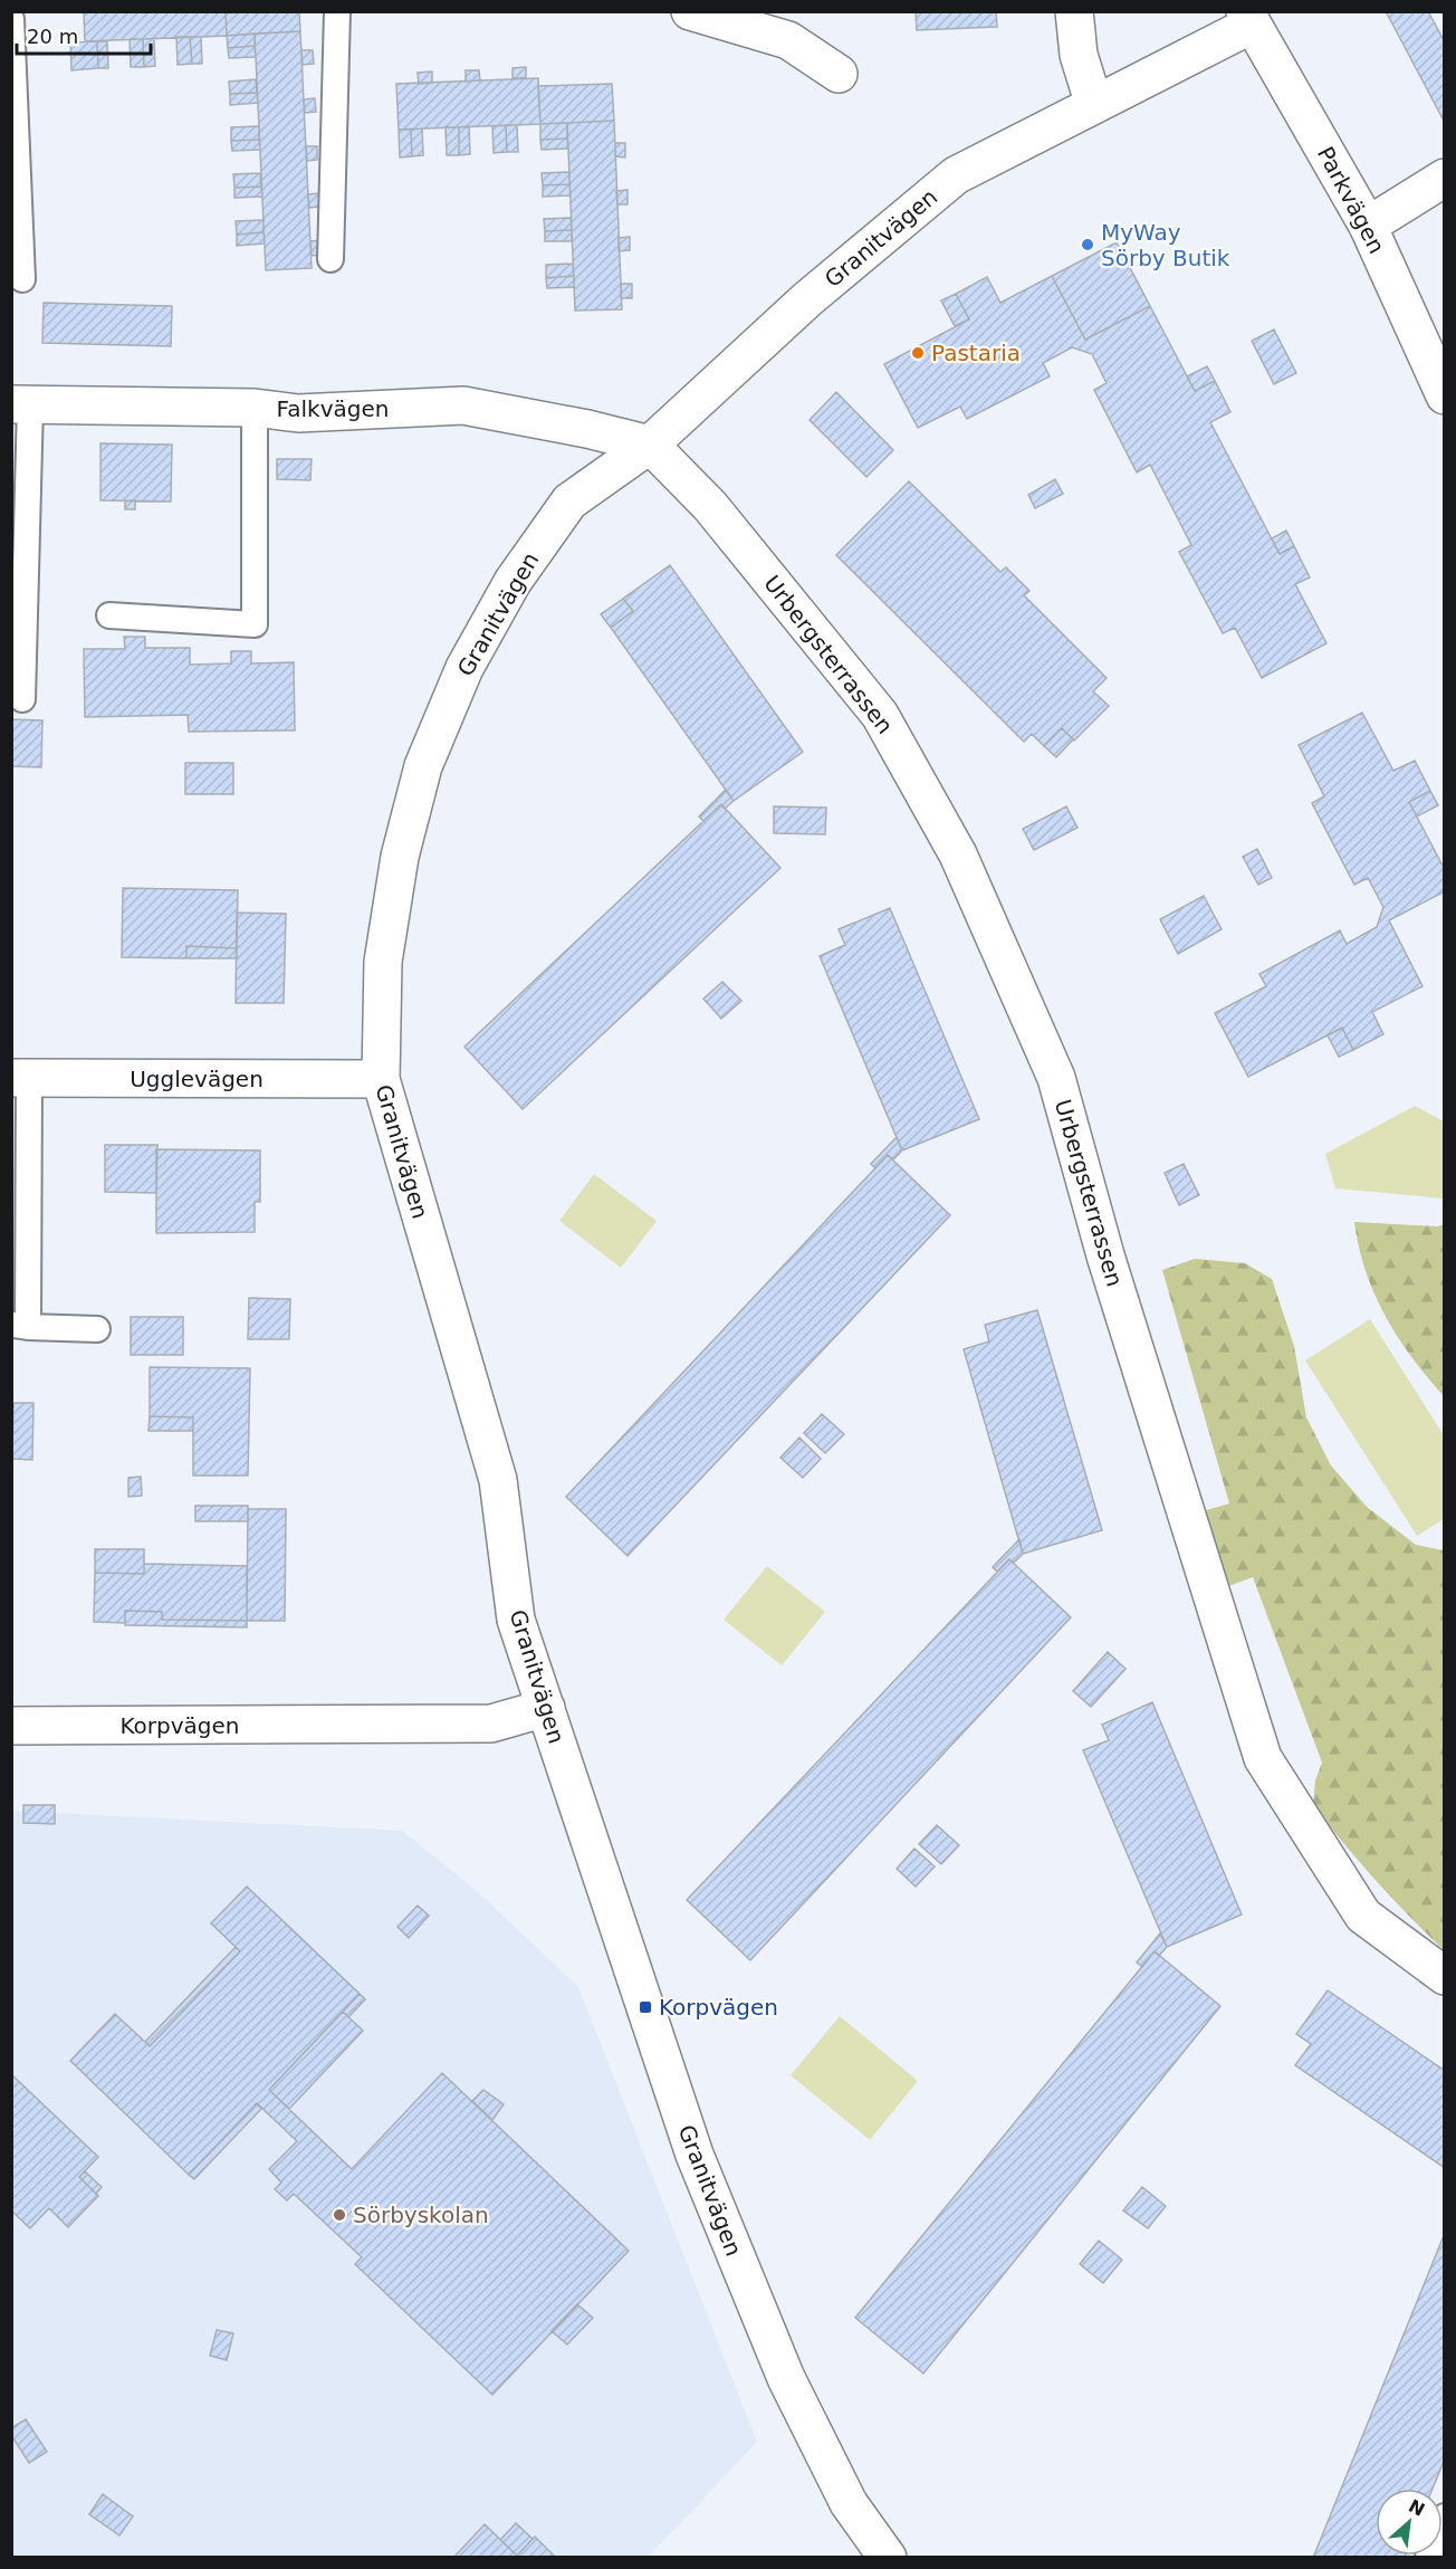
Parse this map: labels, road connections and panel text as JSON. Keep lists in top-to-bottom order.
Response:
{
  "streets": {
    "street": [
      "Parkvägen",
      "Granitvägen",
      "Falkvägen",
      "Urbergsterrassen",
      "Ugglevägen",
      "Korpvägen"
    ]
  },
  "crossings": [
    ["Parkvägen", "Granitvägen"],
    ["Granitvägen", "Falkvägen"],
    ["Granitvägen", "Urbergsterrassen"],
    ["Granitvägen", "Ugglevägen"],
    ["Granitvägen", "Korpvägen"],
    ["Falkvägen", "Urbergsterrassen"]
  ],
  "places": {
    "other": ["MyWay Sörby Butik", "Pastaria", "Sörbyskolan"],
    "transit": ["Korpvägen"]
  },
  "scale_bar": "20 m",
  "north": "top right"
}
